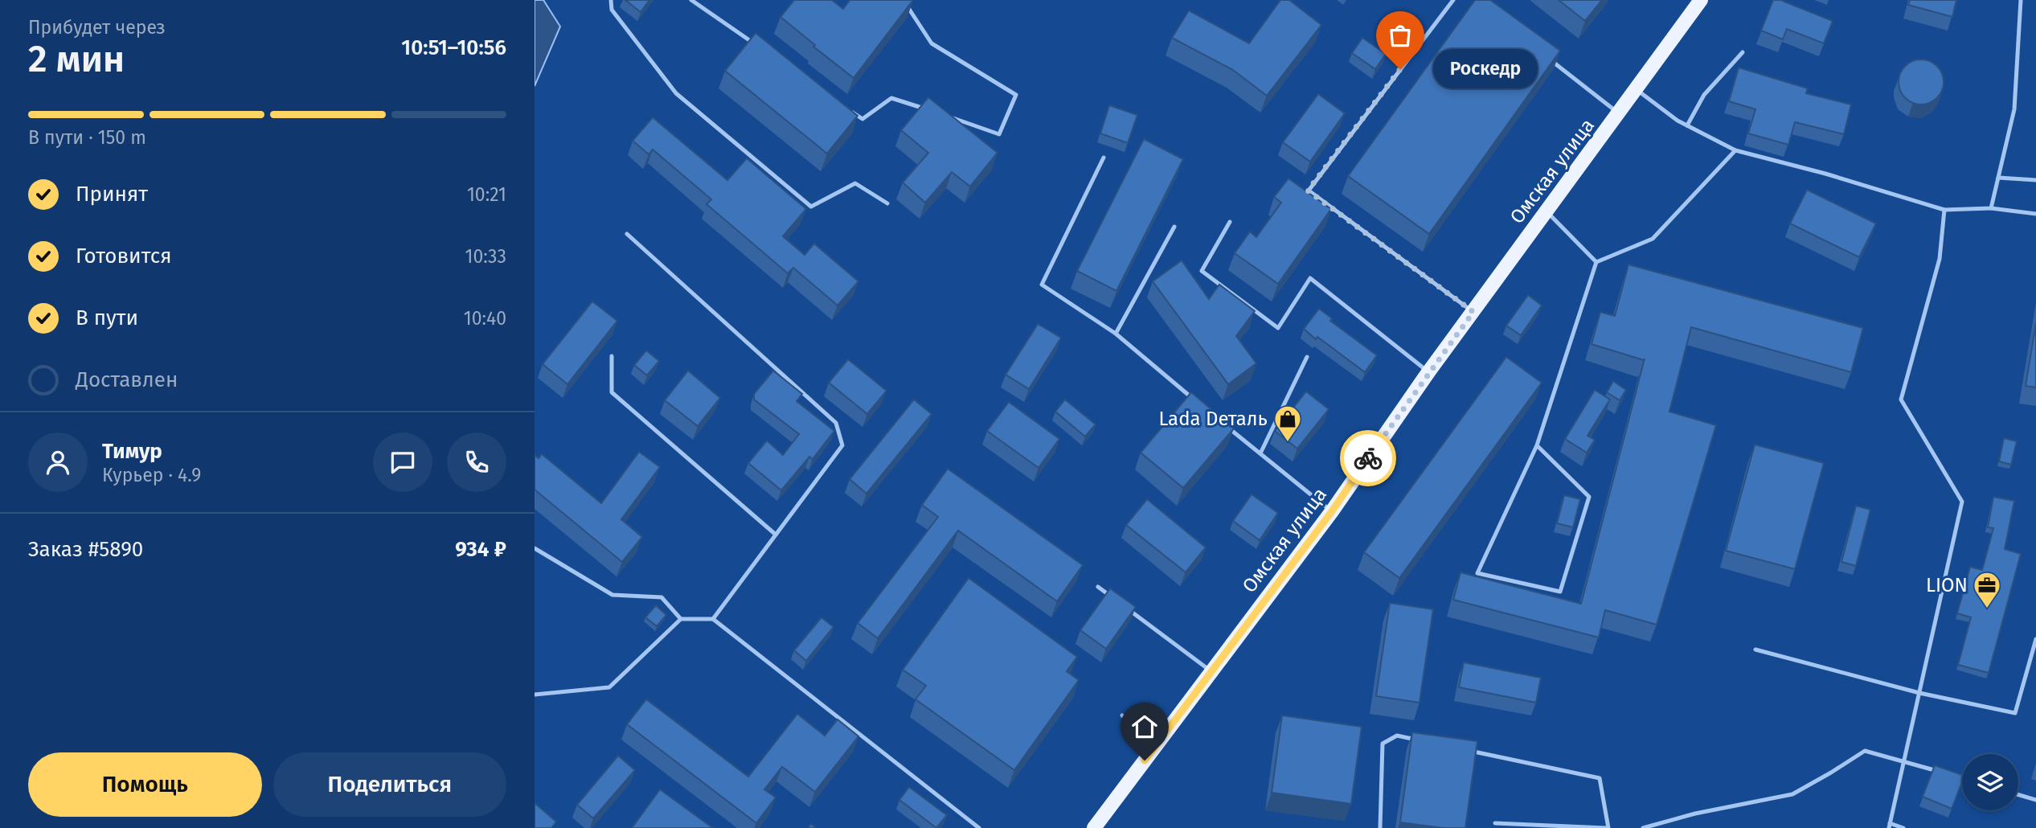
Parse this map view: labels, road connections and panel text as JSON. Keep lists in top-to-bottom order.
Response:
{
  "streets": {
    "main road": ["Омская улица"]
  },
  "places": {
    "other": ["Роскедр"],
    "shop": ["Lada Dеталь"],
    "office": ["LION"]
  },
  "page": {
    "heading": ["2 мин", "Прибудет через", "10:51–10:56"],
    "panel": [
      "Тимур",
      "Курьер · 4.9",
      "Заказ #5890",
      "934 ₽"
    ],
    "bubble": "Роскедр",
    "bar": "В пути · 150 m",
    "list": [
      ["Принят", "10:21"],
      ["Готовится", "10:33"],
      ["В пути", "10:40"],
      "Доставлен"
    ],
    "buttons": ["Помощь", "Поделиться"]
  }
}
